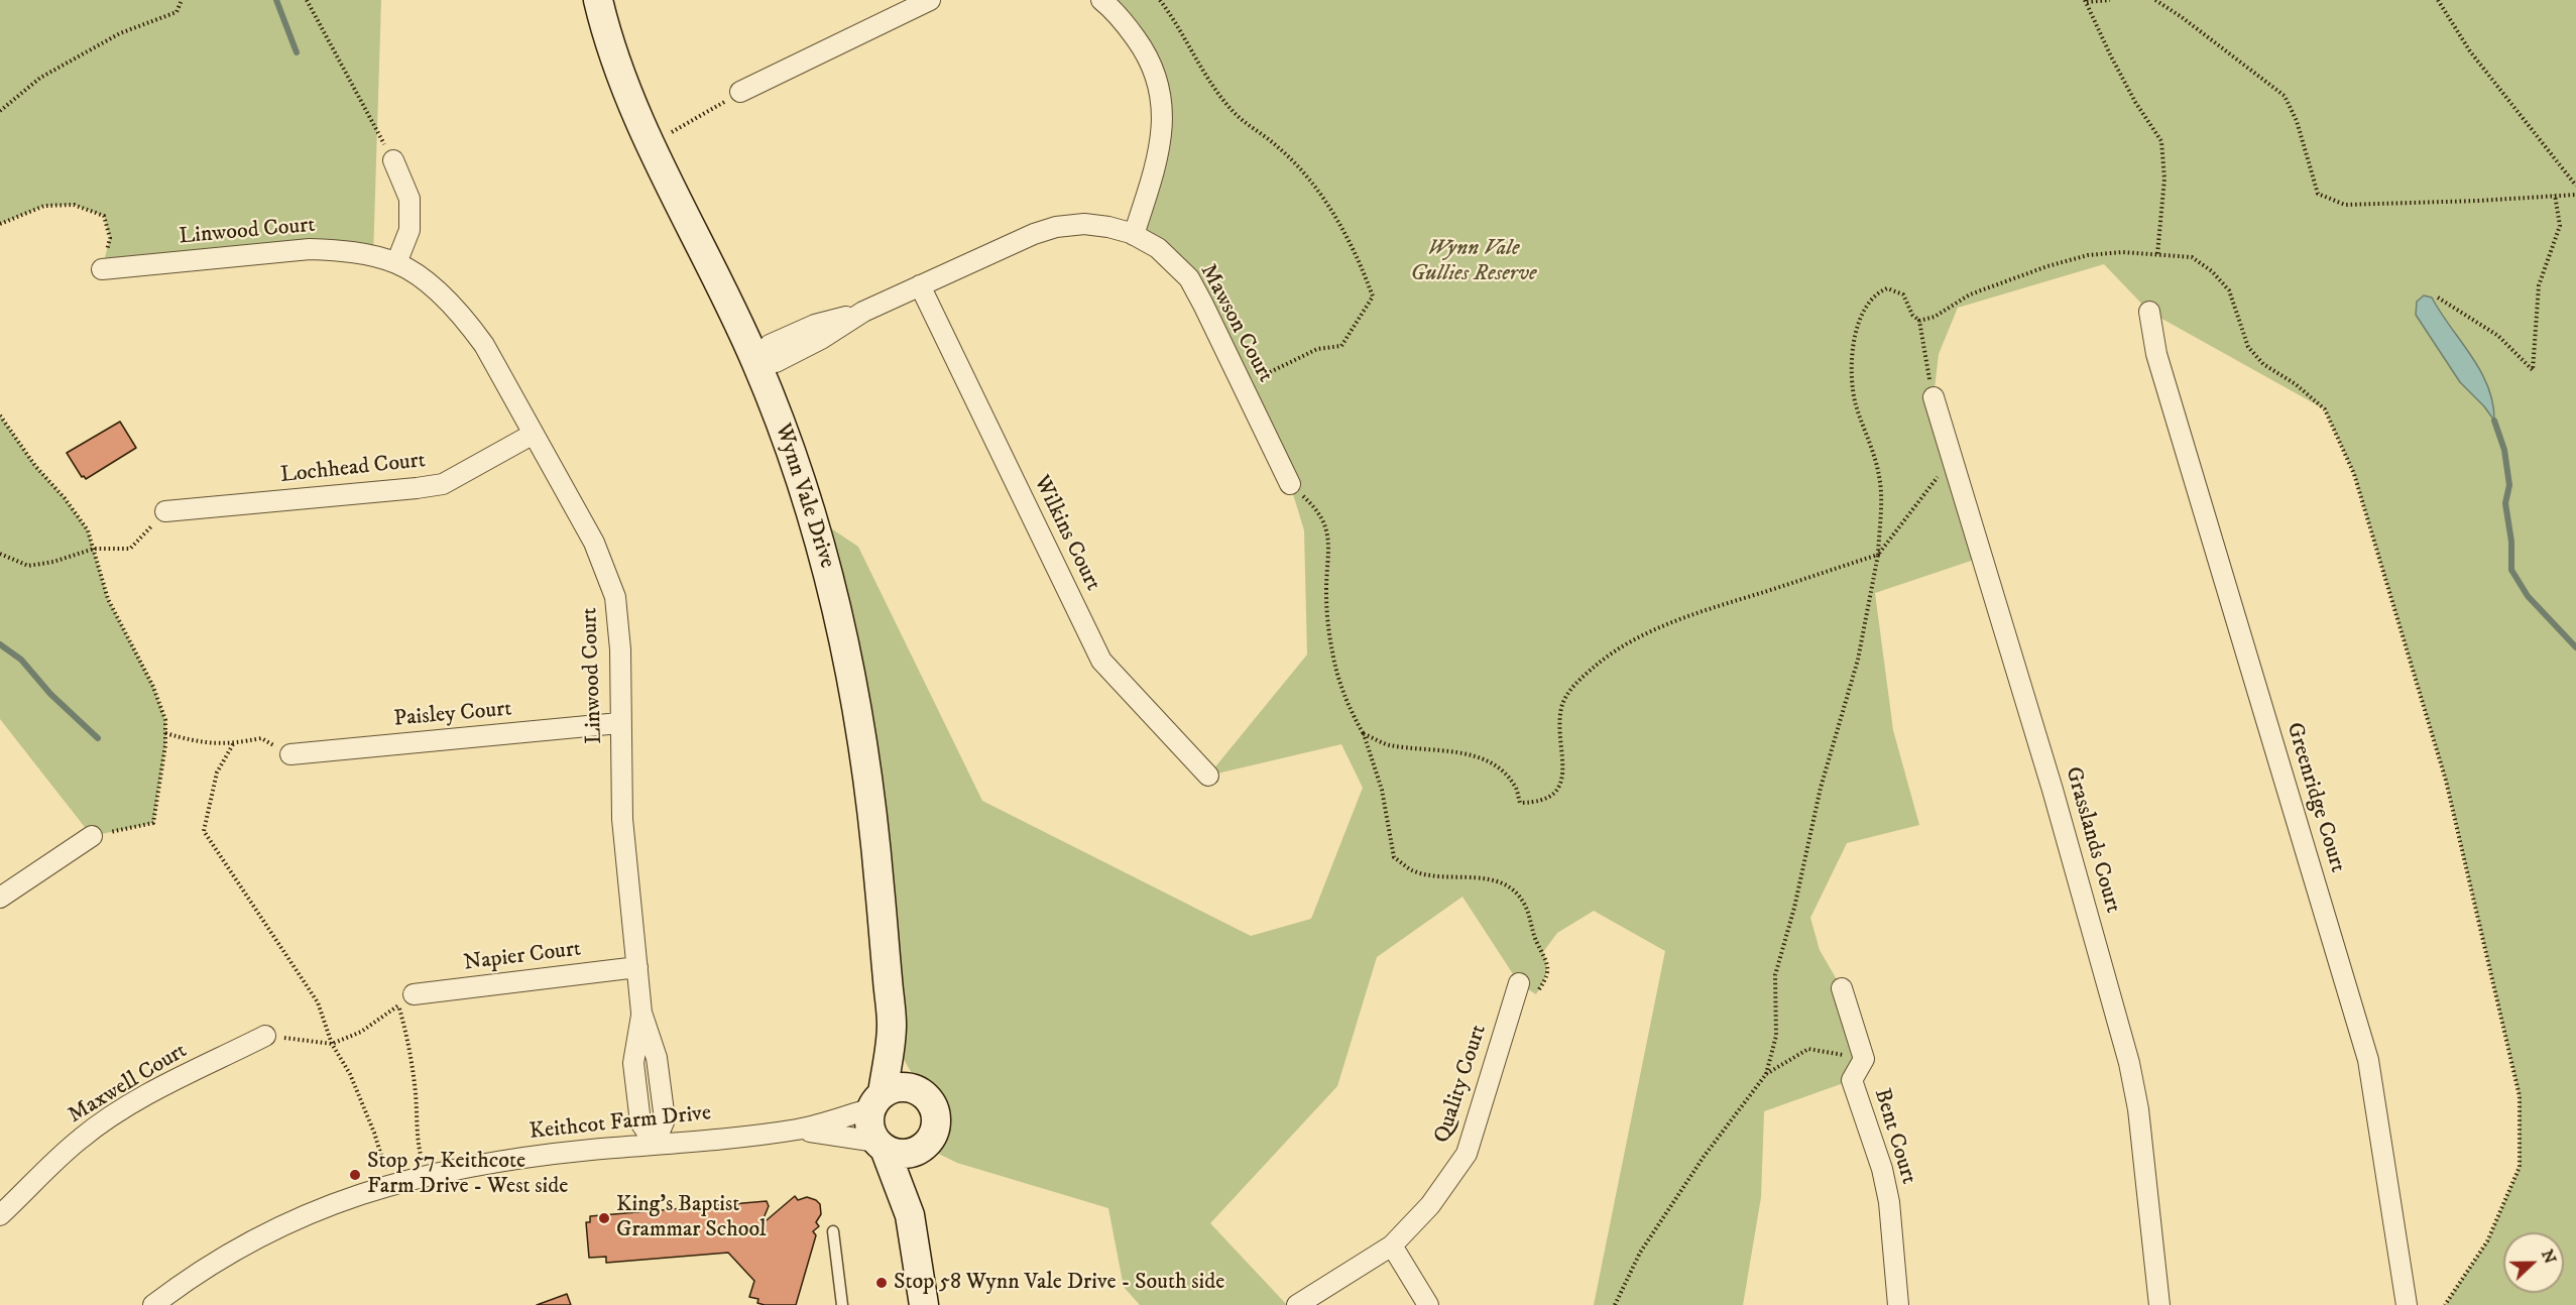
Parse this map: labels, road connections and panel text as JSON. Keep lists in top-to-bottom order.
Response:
{
  "streets": {
    "main road": ["Wynn Vale Drive"],
    "street": [
      "Linwood Court",
      "Mawson Court",
      "Lochhead Court",
      "Wilkins Court",
      "Paisley Court",
      "Greenridge Court",
      "Grasslands Court",
      "Napier Court",
      "Maxwell Court",
      "Quality Court",
      "Keithcot Farm Drive",
      "Bent Court"
    ]
  },
  "crossings": [
    ["Linwood Court", "Lochhead Court"],
    ["Linwood Court", "Paisley Court"],
    ["Linwood Court", "Napier Court"],
    ["Linwood Court", "Keithcot Farm Drive"],
    ["Mawson Court", "Wynn Vale Drive"],
    ["Mawson Court", "Wilkins Court"],
    ["Wynn Vale Drive", "Keithcot Farm Drive"]
  ],
  "parks": ["Wynn Vale Gullies Reserve"],
  "places": ["Stop 57 Keithcote Farm Drive - West side", "King's Baptist Grammar School", "Stop 58 Wynn Vale Drive - South side"],
  "north": "right"
}
